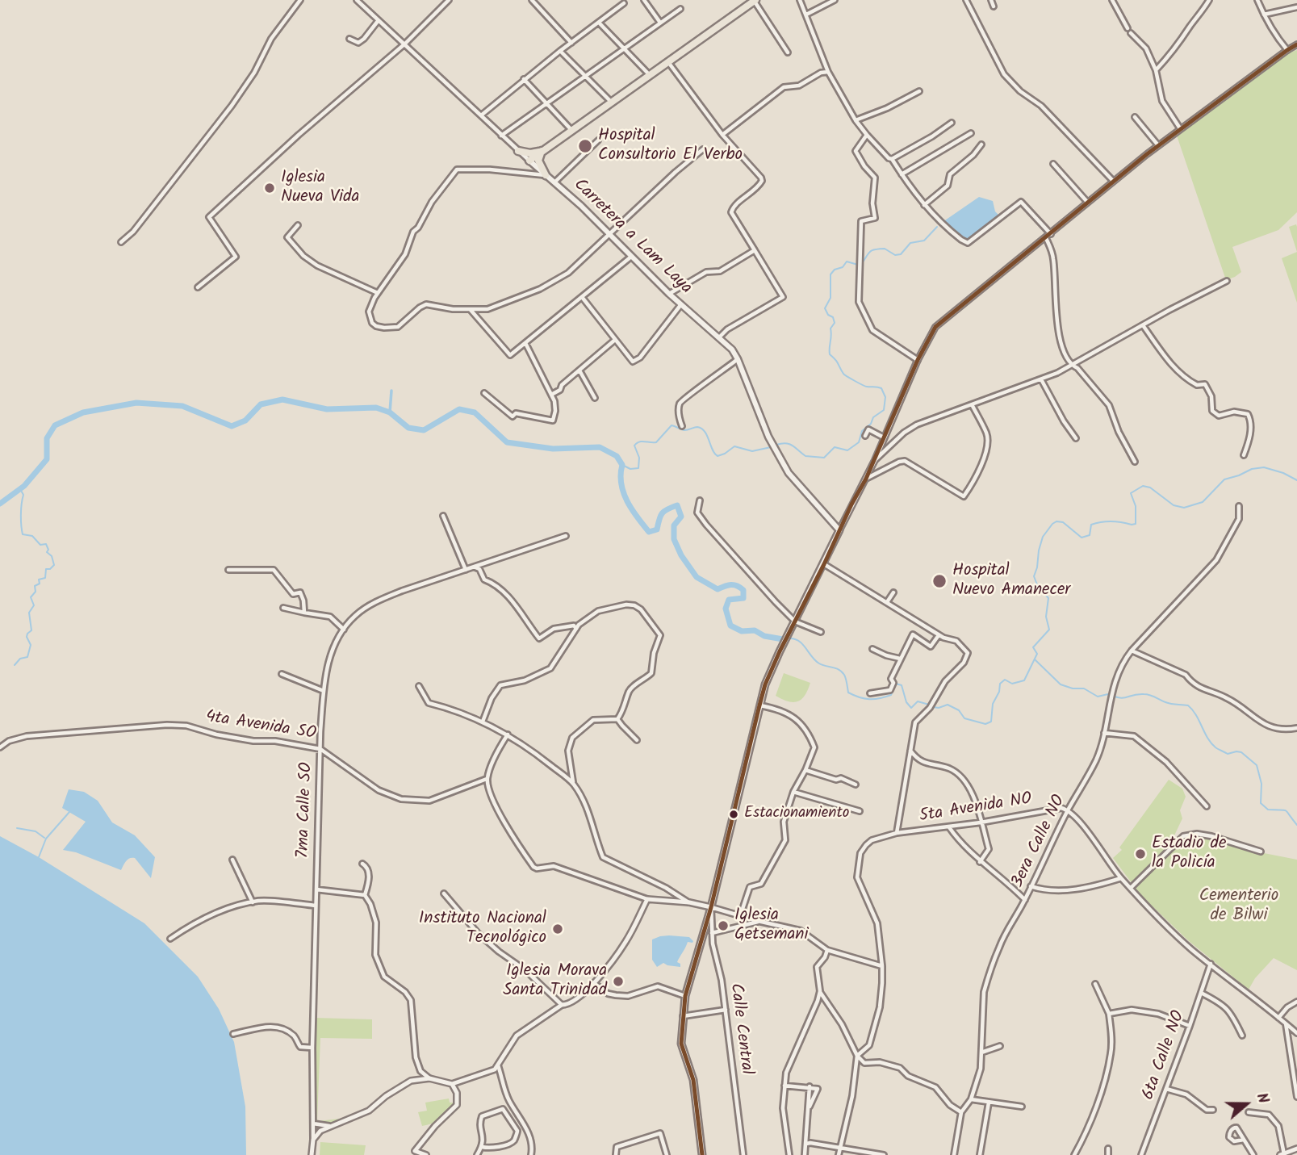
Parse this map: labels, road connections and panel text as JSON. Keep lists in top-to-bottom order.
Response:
{
  "streets": {
    "main road": ["Carretera a Lam Laya"],
    "street": [
      "4ta Avenida SO",
      "5ta Avenida NO",
      "7ma Calle SO",
      "3era Calle NO",
      "Calle Central",
      "6ta Calle NO"
    ]
  },
  "crossings": [
    ["4ta Avenida SO", "7ma Calle SO"],
    ["5ta Avenida NO", "3era Calle NO"]
  ],
  "parks": ["Cementerio de Bilwi"],
  "places": [
    "Hospital Consultorio El Verbo",
    "Iglesia Nueva Vida",
    "Hospital Nuevo Amanecer",
    "Estacionamiento",
    "Estadio de la Policía",
    "Iglesia Getsemani",
    "Instituto Nacional Tecnológico",
    "Iglesia Morava Santa Trinidad"
  ],
  "north": "right"
}
